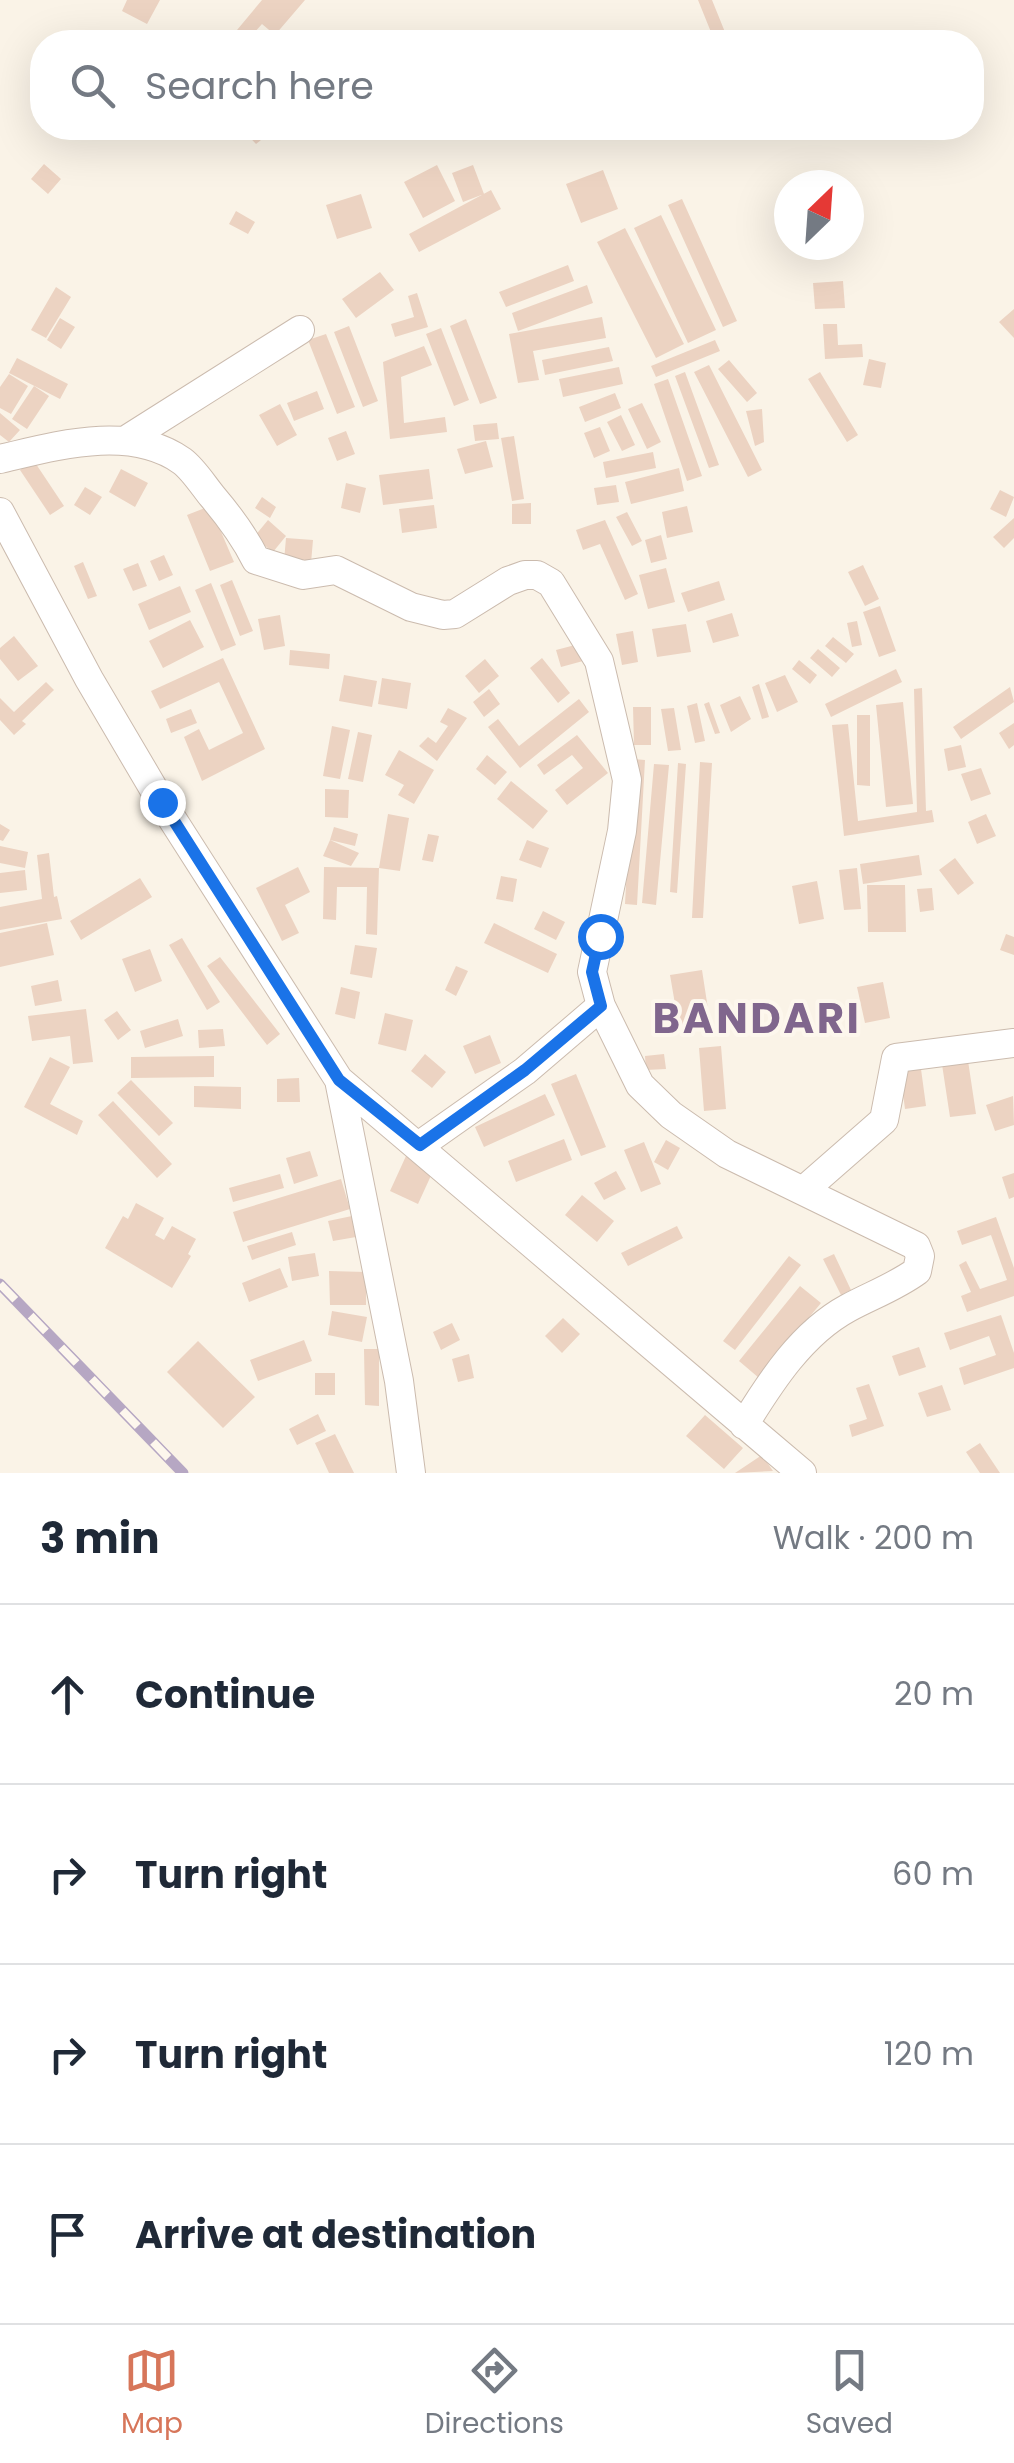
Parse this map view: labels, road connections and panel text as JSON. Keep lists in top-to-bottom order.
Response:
{
  "districts": ["BANDARI"],
  "north": "top right",
  "page": {
    "search": "Search here",
    "heading": ["3 min", "Walk · 200 m"],
    "list": [
      ["Continue", "20 m"],
      ["Turn right", "60 m"],
      ["Turn right", "120 m"],
      "Arrive at destination"
    ],
    "nav": ["Map", "Directions", "Saved"]
  }
}
